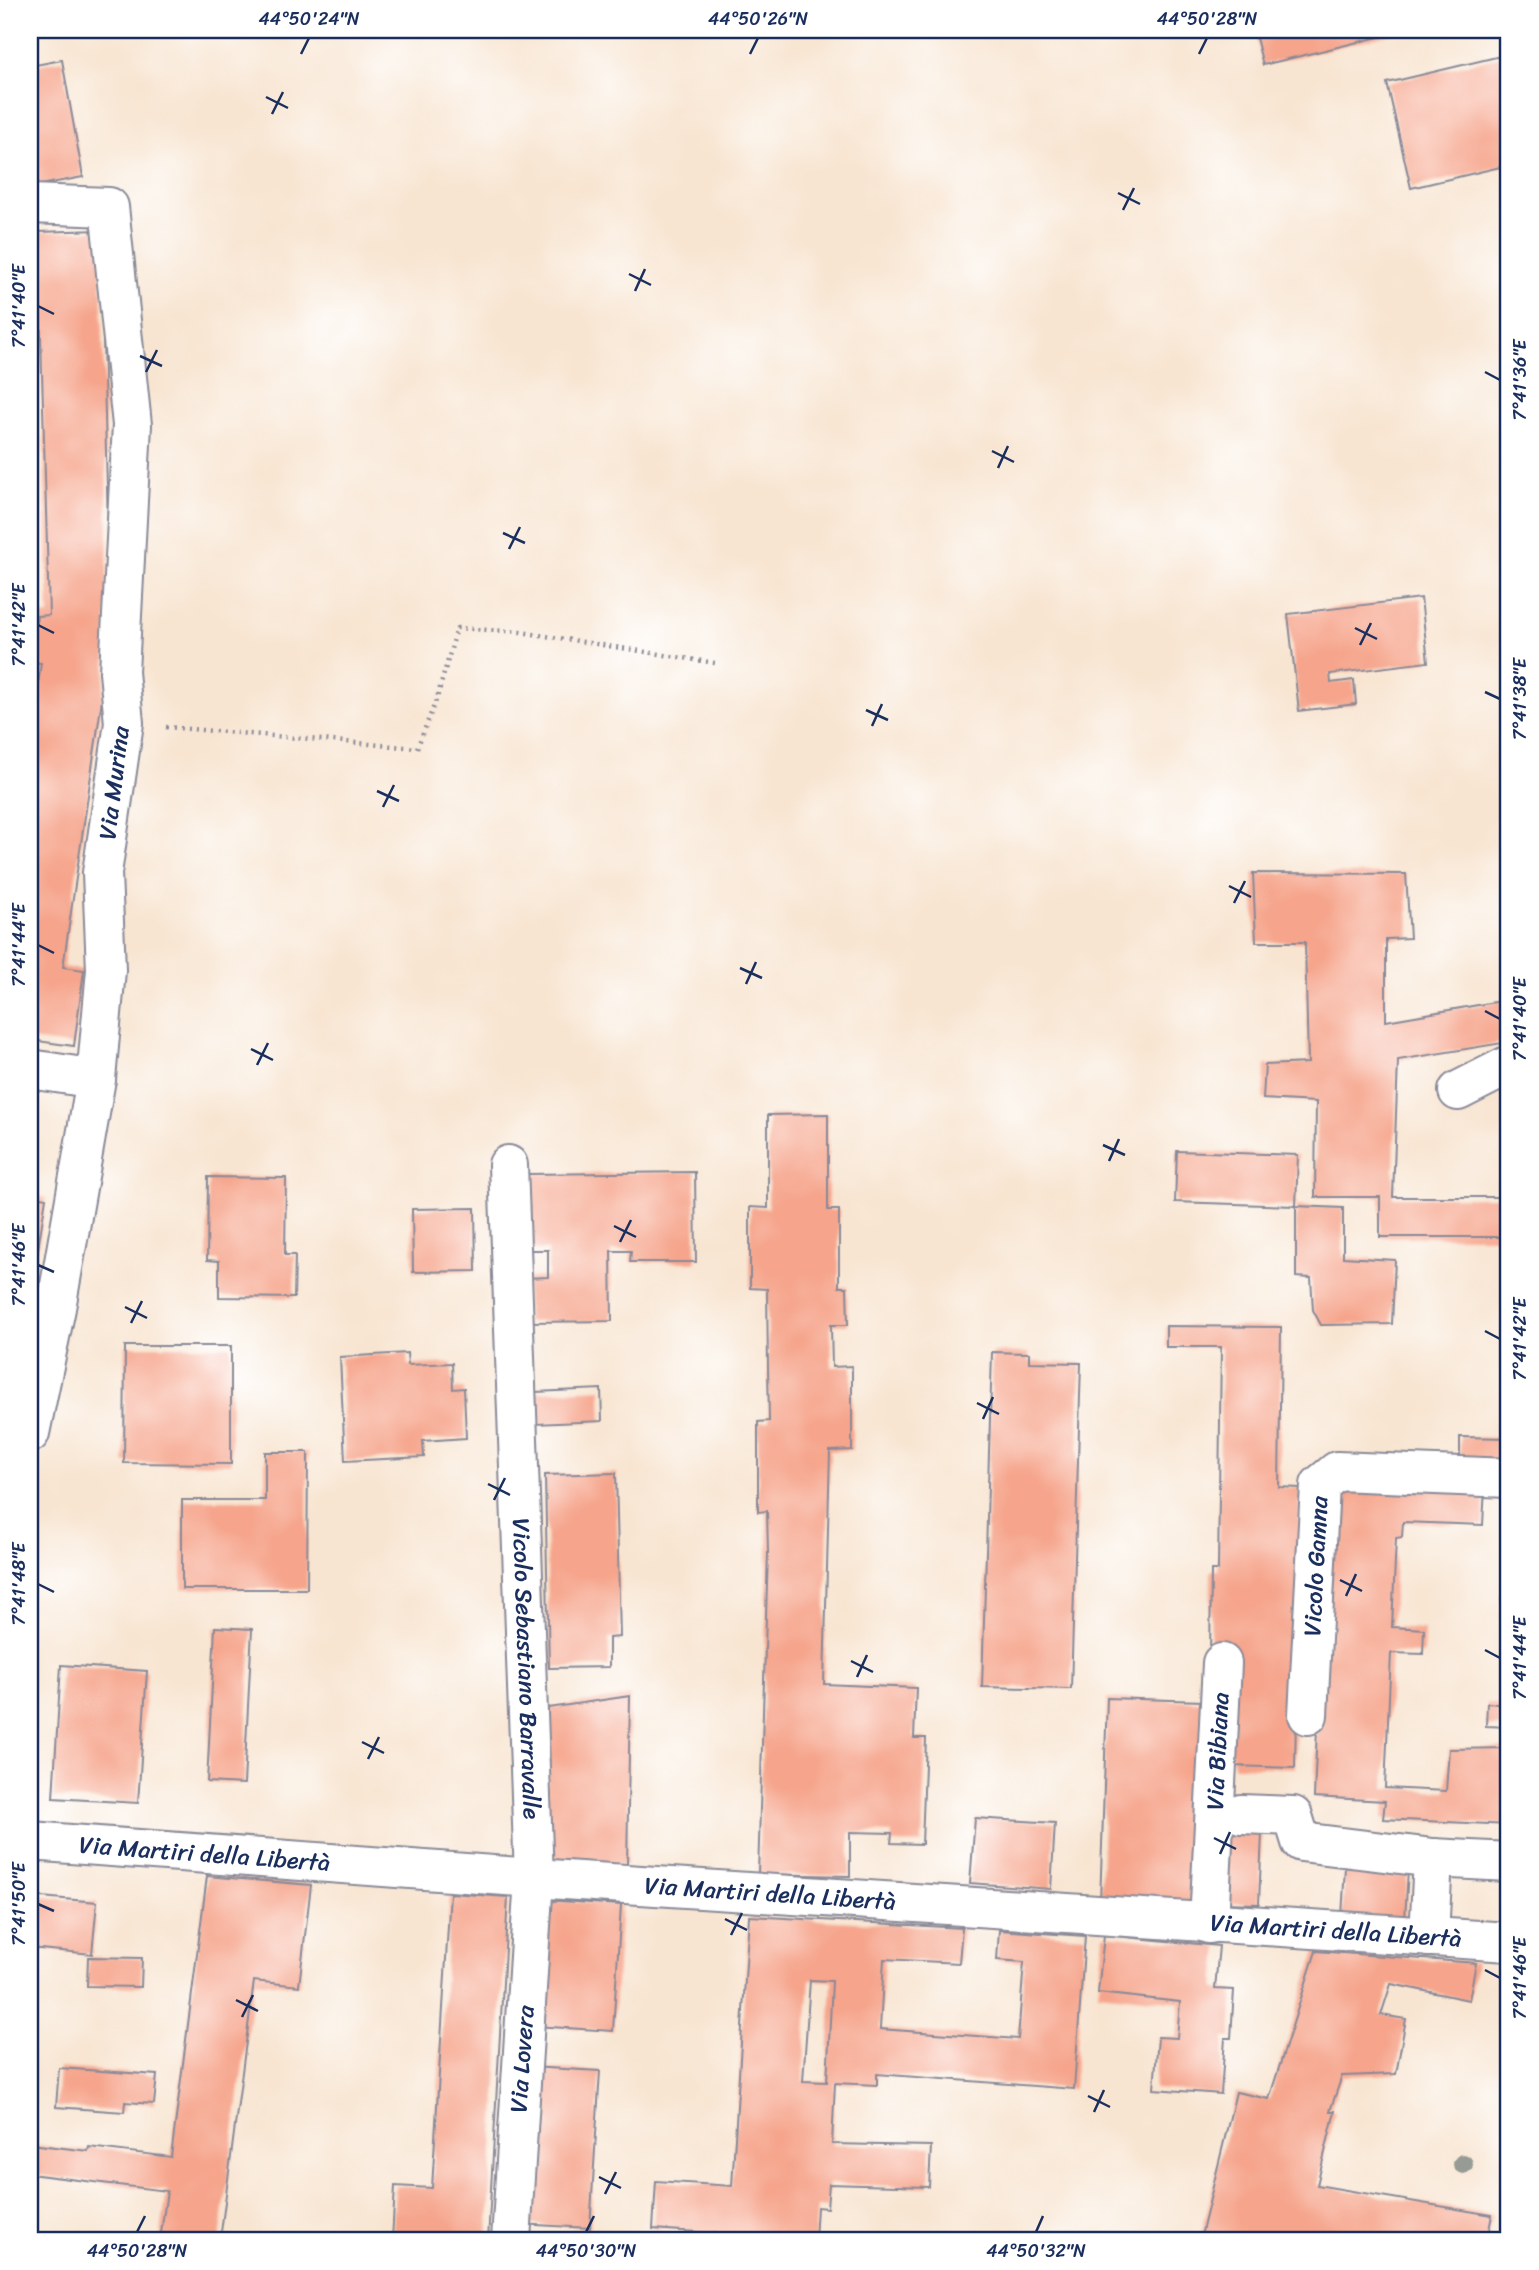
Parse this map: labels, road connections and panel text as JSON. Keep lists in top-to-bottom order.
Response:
{
  "streets": {
    "street": [
      "Via Murina",
      "Vicolo Gamna",
      "Vicolo Sebastiano Barravalle",
      "Via Bibiana",
      "Via Martiri della Libertà",
      "Via Lovera"
    ]
  },
  "crossings": [
    ["Vicolo Sebastiano Barravalle", "Via Martiri della Libertà"],
    ["Vicolo Sebastiano Barravalle", "Via Lovera"],
    ["Via Bibiana", "Via Martiri della Libertà"],
    ["Via Martiri della Libertà", "Via Lovera"]
  ],
  "coordinates": [
    "44°50'24\"N",
    "44°50'26\"N",
    "44°50'28\"N",
    "7°41'40\"E",
    "7°41'36\"E",
    "7°41'42\"E",
    "7°41'38\"E",
    "7°41'44\"E",
    "7°41'46\"E",
    "7°41'48\"E",
    "7°41'50\"E",
    "44°50'30\"N",
    "44°50'32\"N"
  ]
}
